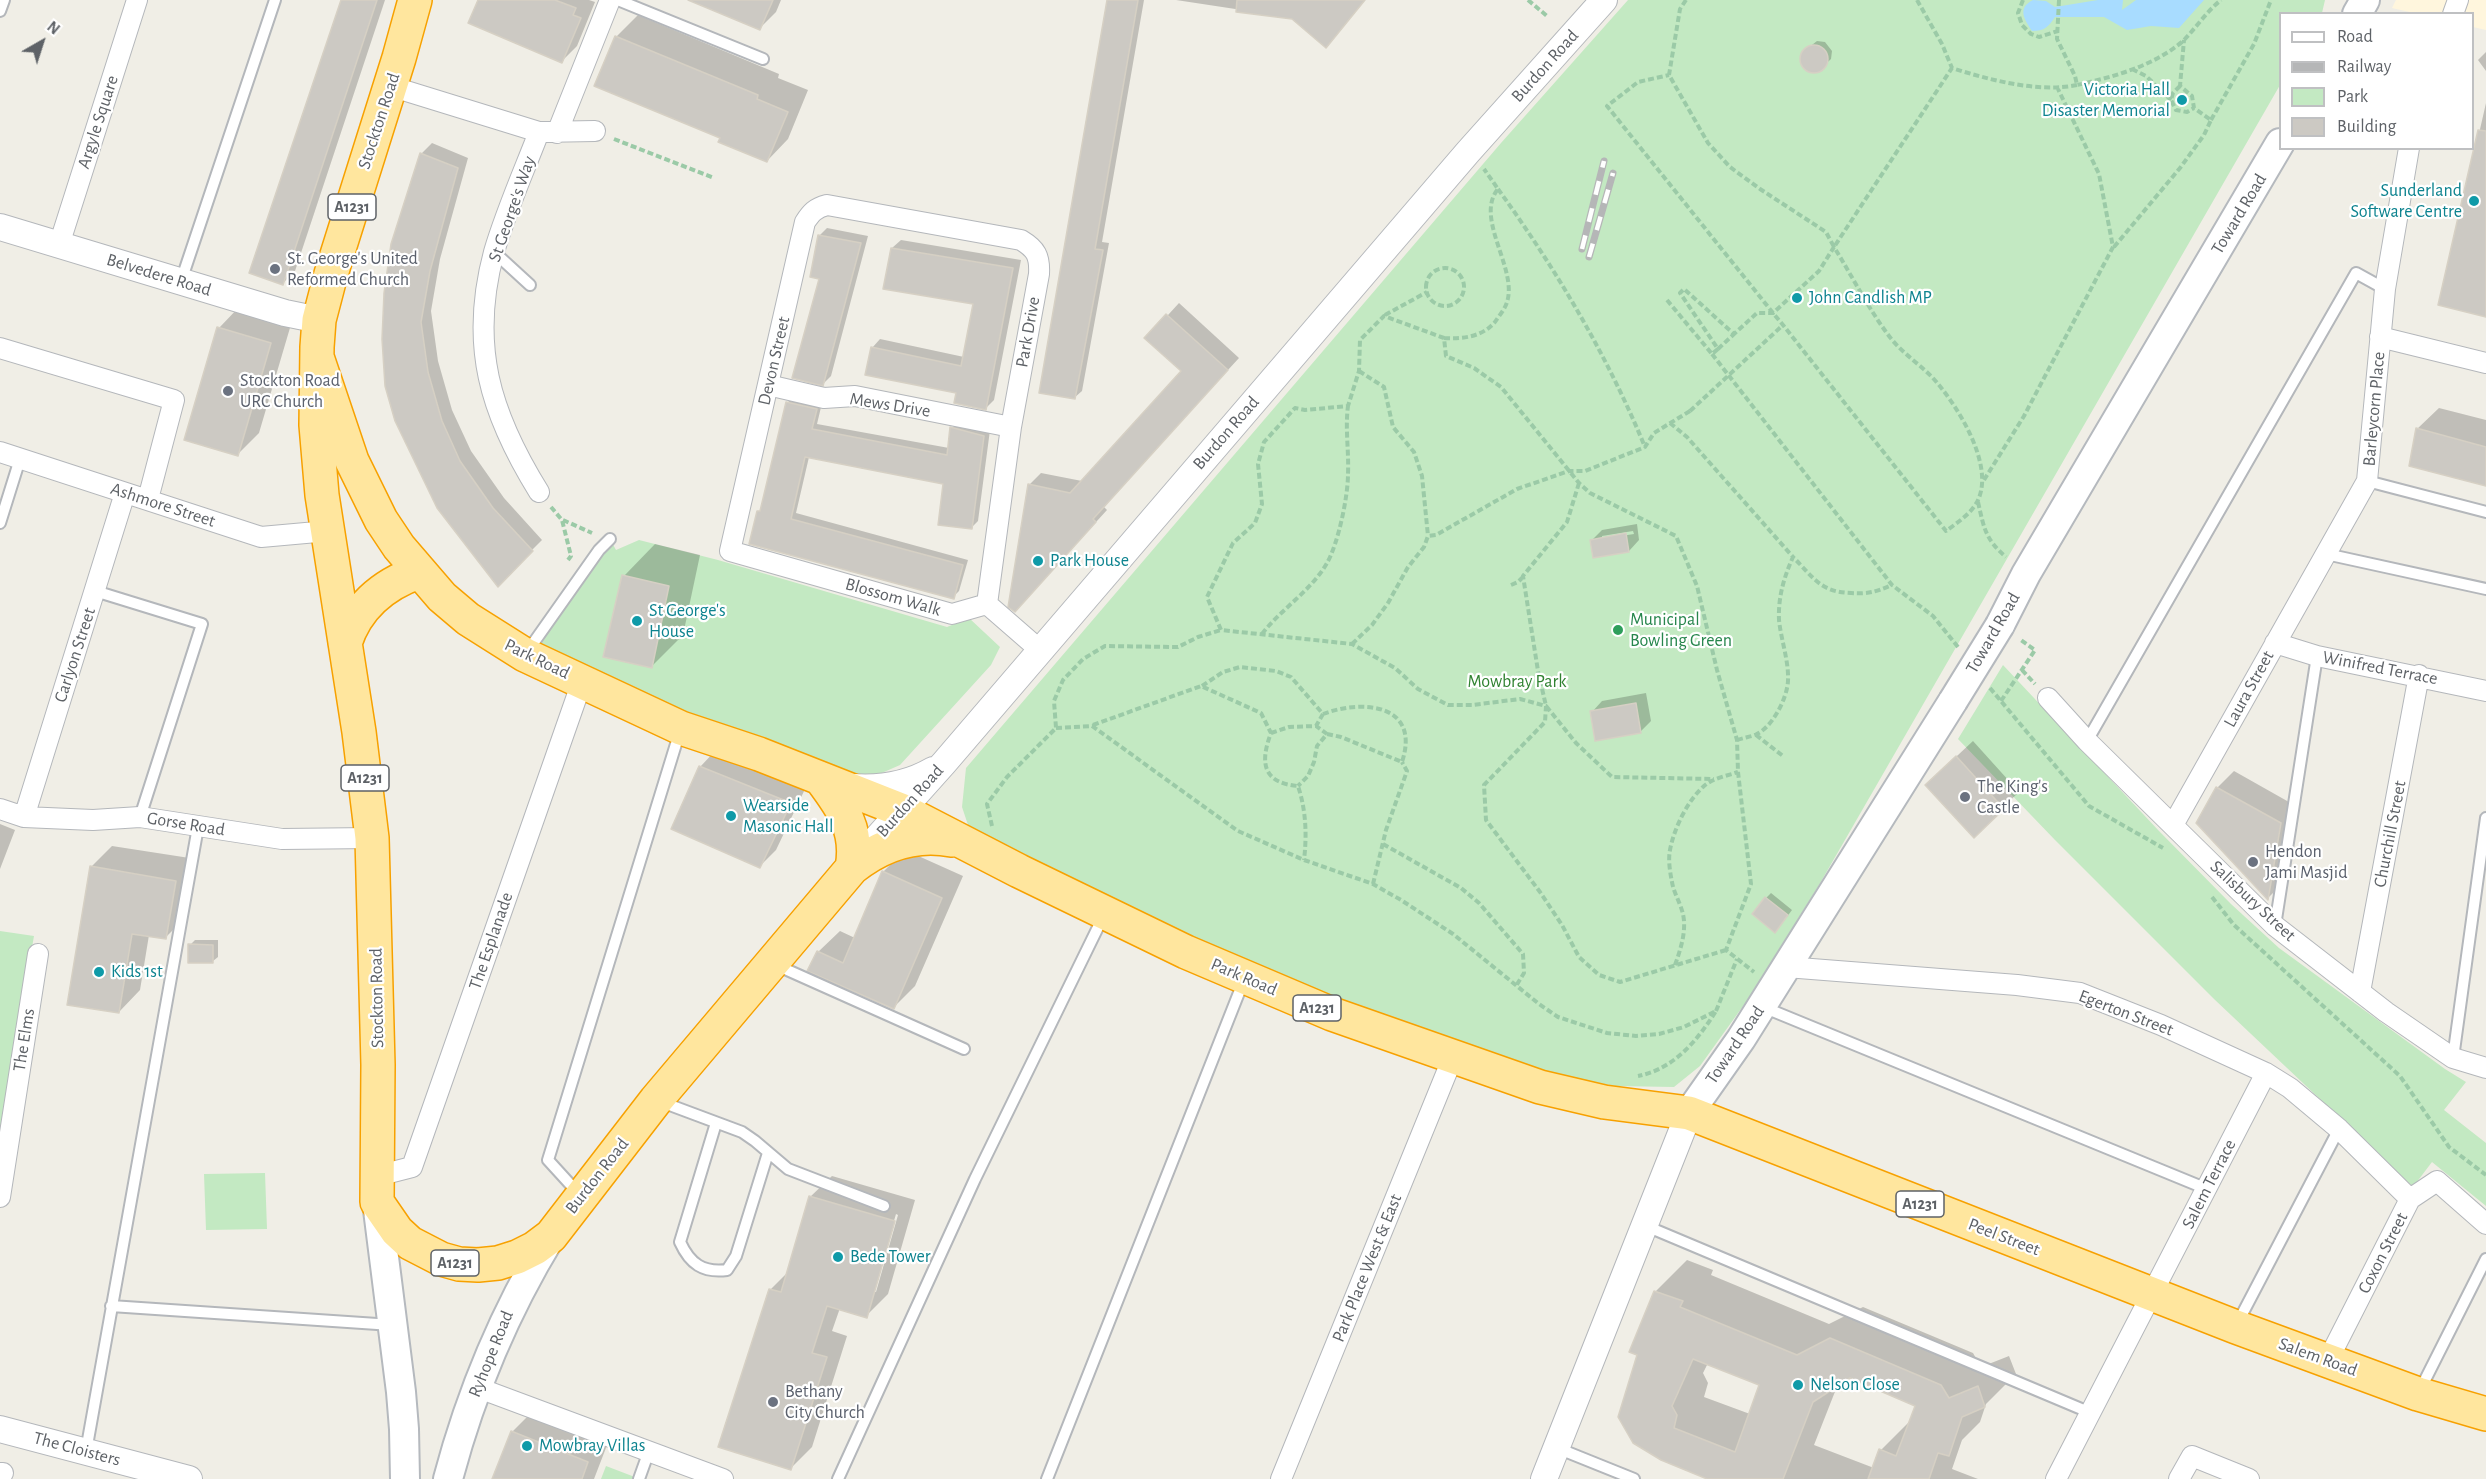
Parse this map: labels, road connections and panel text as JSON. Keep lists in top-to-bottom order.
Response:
{
  "streets": {
    "highway": [
      "Burdon Road",
      "Stockton Road",
      "A1231",
      "Park Road",
      "Peel Street",
      "Salem Road"
    ],
    "main road": ["Toward Road", "Ryhope Road"],
    "street": [
      "Argyle Square",
      "St George's Way",
      "Belvedere Road",
      "Park Drive",
      "Devon Street",
      "Mews Drive",
      "Barleycorn Place",
      "Ashmore Street",
      "Blossom Walk",
      "Carlyon Street",
      "Winifred Terrace",
      "Laura Street",
      "Gorse Road",
      "Churchill Street",
      "Salisbury Street",
      "The Esplanade",
      "Egerton Street",
      "The Elms",
      "Salem Terrace",
      "Coxon Street",
      "Park Place West & East",
      "The Cloisters"
    ]
  },
  "crossings": [
    ["Burdon Road", "A1231"],
    ["Burdon Road", "Park Road"],
    ["Burdon Road", "Ryhope Road"],
    ["Stockton Road", "A1231"],
    ["Stockton Road", "St George's Way"],
    ["Stockton Road", "Belvedere Road"],
    ["Stockton Road", "Ashmore Street"],
    ["Stockton Road", "Park Road"],
    ["Stockton Road", "Gorse Road"],
    ["Stockton Road", "The Esplanade"],
    ["Argyle Square", "Belvedere Road"],
    ["A1231", "Park Road"],
    ["A1231", "The Esplanade"],
    ["A1231", "Ryhope Road"],
    ["Toward Road", "Park Road"],
    ["Toward Road", "Egerton Street"],
    ["Toward Road", "Peel Street"],
    ["Park Drive", "Devon Street"],
    ["Park Drive", "Mews Drive"],
    ["Park Drive", "Blossom Walk"],
    ["Devon Street", "Mews Drive"],
    ["Devon Street", "Blossom Walk"],
    ["Barleycorn Place", "Laura Street"],
    ["Ashmore Street", "Carlyon Street"],
    ["Carlyon Street", "Gorse Road"],
    ["Park Road", "The Esplanade"],
    ["Park Road", "Peel Street"],
    ["Park Road", "Park Place West & East"],
    ["Winifred Terrace", "Laura Street"],
    ["Winifred Terrace", "Churchill Street"],
    ["Laura Street", "Salisbury Street"],
    ["Churchill Street", "Salisbury Street"],
    ["Egerton Street", "Salem Terrace"],
    ["Egerton Street", "Coxon Street"],
    ["Salem Terrace", "Peel Street"],
    ["Salem Terrace", "Salem Road"],
    ["Peel Street", "Salem Road"],
    ["Coxon Street", "Salem Road"]
  ],
  "parks": ["Mowbray Park"],
  "places": [
    "Victoria Hall Disaster Memorial",
    "Sunderland Software Centre",
    "St. George's United Reformed Church",
    "John Candlish MP",
    "Stockton Road URC Church",
    "Park House",
    "St George's House",
    "Municipal Bowling Green",
    "The King's Castle",
    "Wearside Masonic Hall",
    "Hendon Jami Masjid",
    "Kids 1st",
    "Bede Tower",
    "Nelson Close",
    "Bethany City Church",
    "Mowbray Villas"
  ],
  "legend": [
    "Road",
    "Railway",
    "Park",
    "Building"
  ],
  "north": "top right"
}
